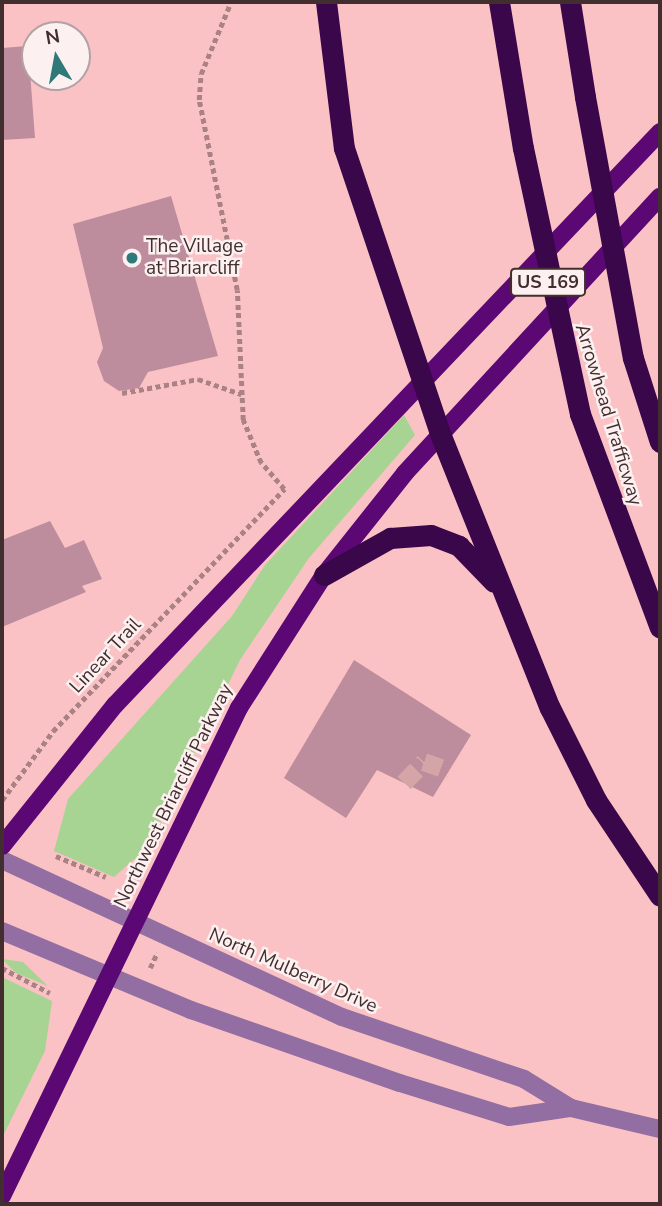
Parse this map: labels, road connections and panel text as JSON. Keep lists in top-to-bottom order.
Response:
{
  "streets": {
    "highway": ["US 169", "Arrowhead Trafficway"],
    "main road": ["Northwest Briarcliff Parkway"],
    "street": ["North Mulberry Drive"],
    "path": ["Linear Trail"]
  },
  "crossings": [
    ["Northwest Briarcliff Parkway", "North Mulberry Drive"]
  ],
  "places": ["The Village at Briarcliff"],
  "north": "top"
}
